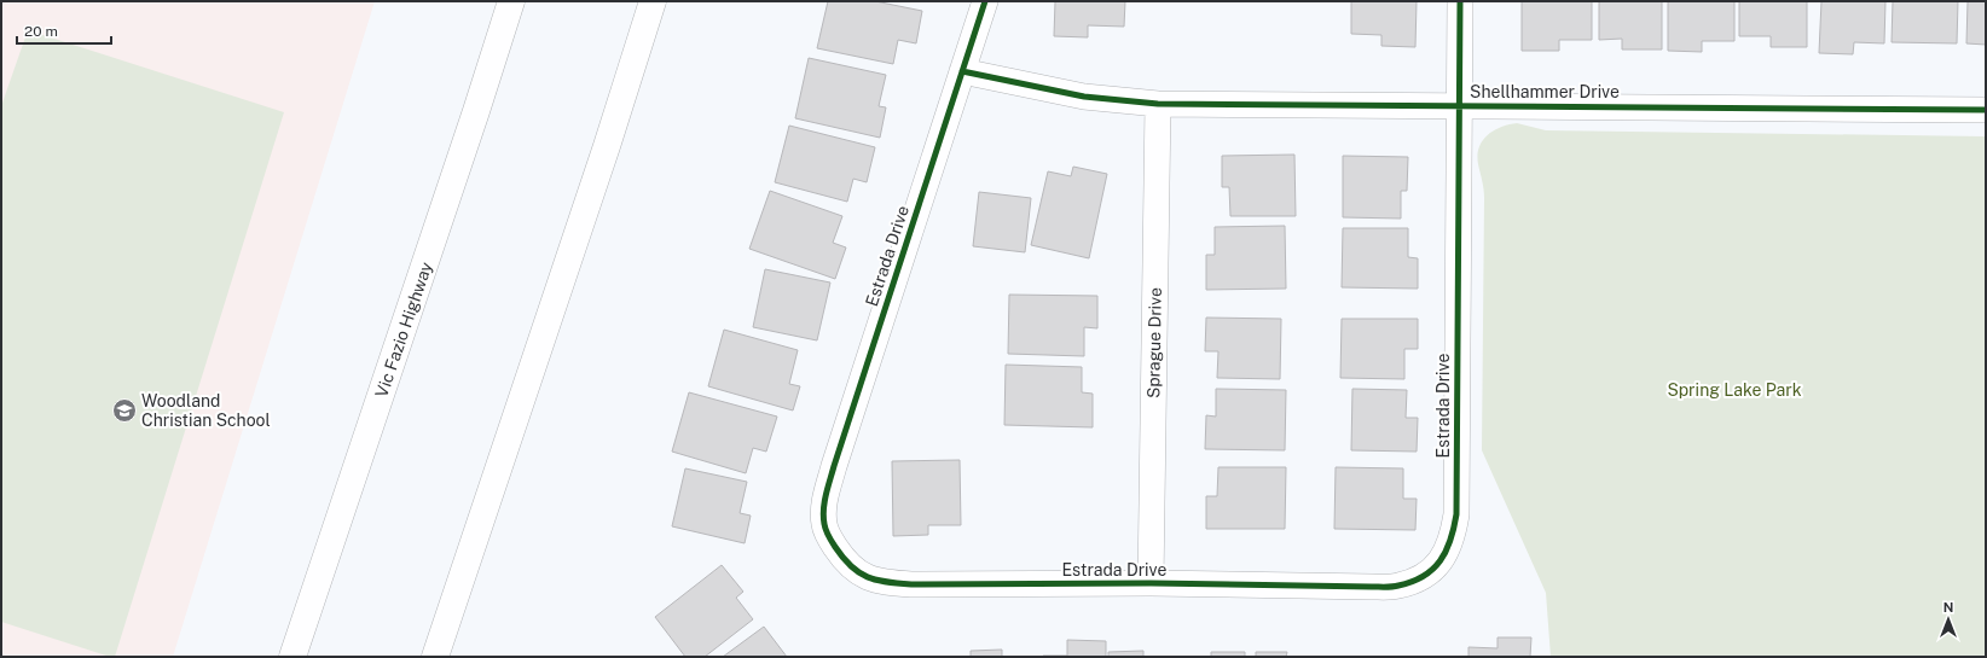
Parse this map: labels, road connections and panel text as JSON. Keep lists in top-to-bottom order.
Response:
{
  "streets": {
    "highway": ["Vic Fazio Highway"],
    "street": ["Shellhammer Drive", "Estrada Drive", "Sprague Drive"]
  },
  "crossings": [
    ["Shellhammer Drive", "Estrada Drive"],
    ["Shellhammer Drive", "Sprague Drive"],
    ["Estrada Drive", "Sprague Drive"]
  ],
  "parks": ["Spring Lake Park"],
  "places": {
    "school or university": ["Woodland Christian School"]
  },
  "scale_bar": "20 m",
  "north": "top"
}
